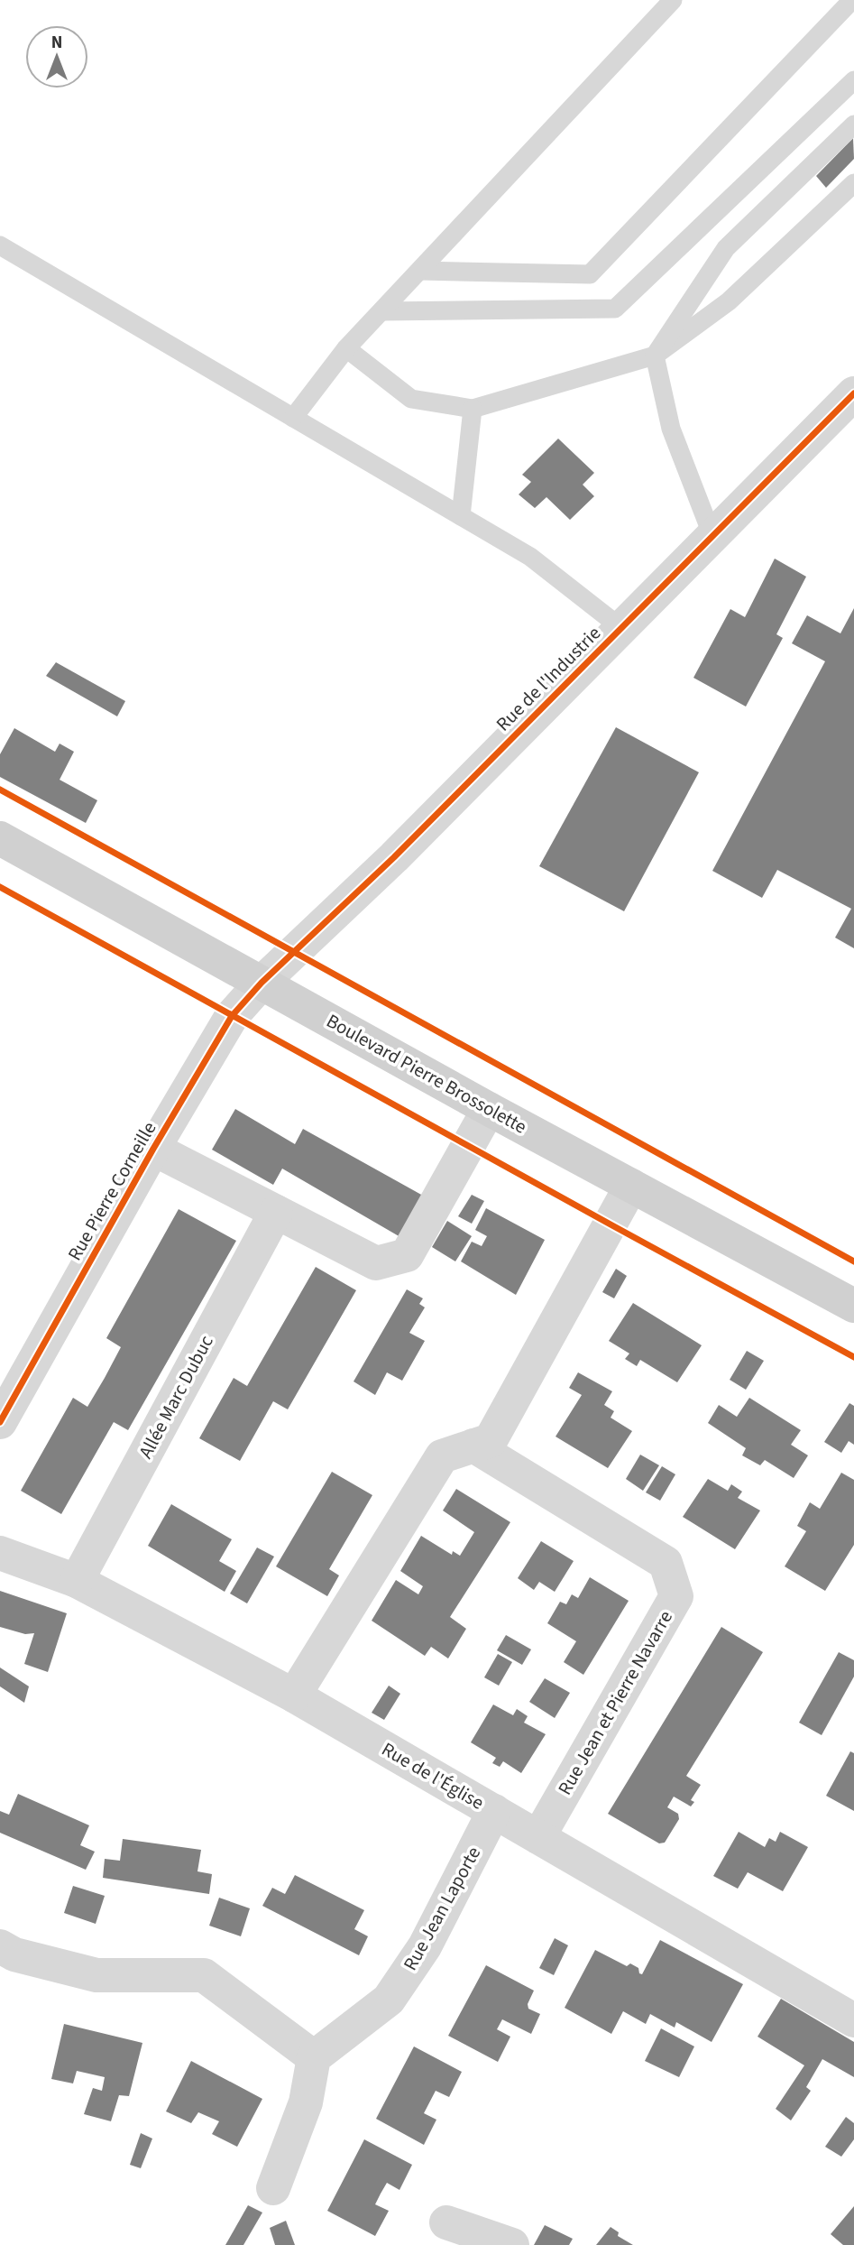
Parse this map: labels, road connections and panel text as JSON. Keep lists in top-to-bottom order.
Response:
{
  "streets": {
    "main road": ["Boulevard Pierre Brossolette"],
    "street": [
      "Rue de l'Industrie",
      "Rue Pierre Corneille",
      "Allée Marc Dubuc",
      "Rue Jean et Pierre Navarre",
      "Rue de l'Église",
      "Rue Jean Laporte"
    ]
  },
  "crossings": [
    ["Rue de l'Industrie", "Boulevard Pierre Brossolette"],
    ["Rue de l'Industrie", "Rue Pierre Corneille"],
    ["Boulevard Pierre Brossolette", "Rue Pierre Corneille"],
    ["Allée Marc Dubuc", "Rue de l'Église"],
    ["Rue Jean et Pierre Navarre", "Rue de l'Église"],
    ["Rue de l'Église", "Rue Jean Laporte"]
  ],
  "north": "top"
}
